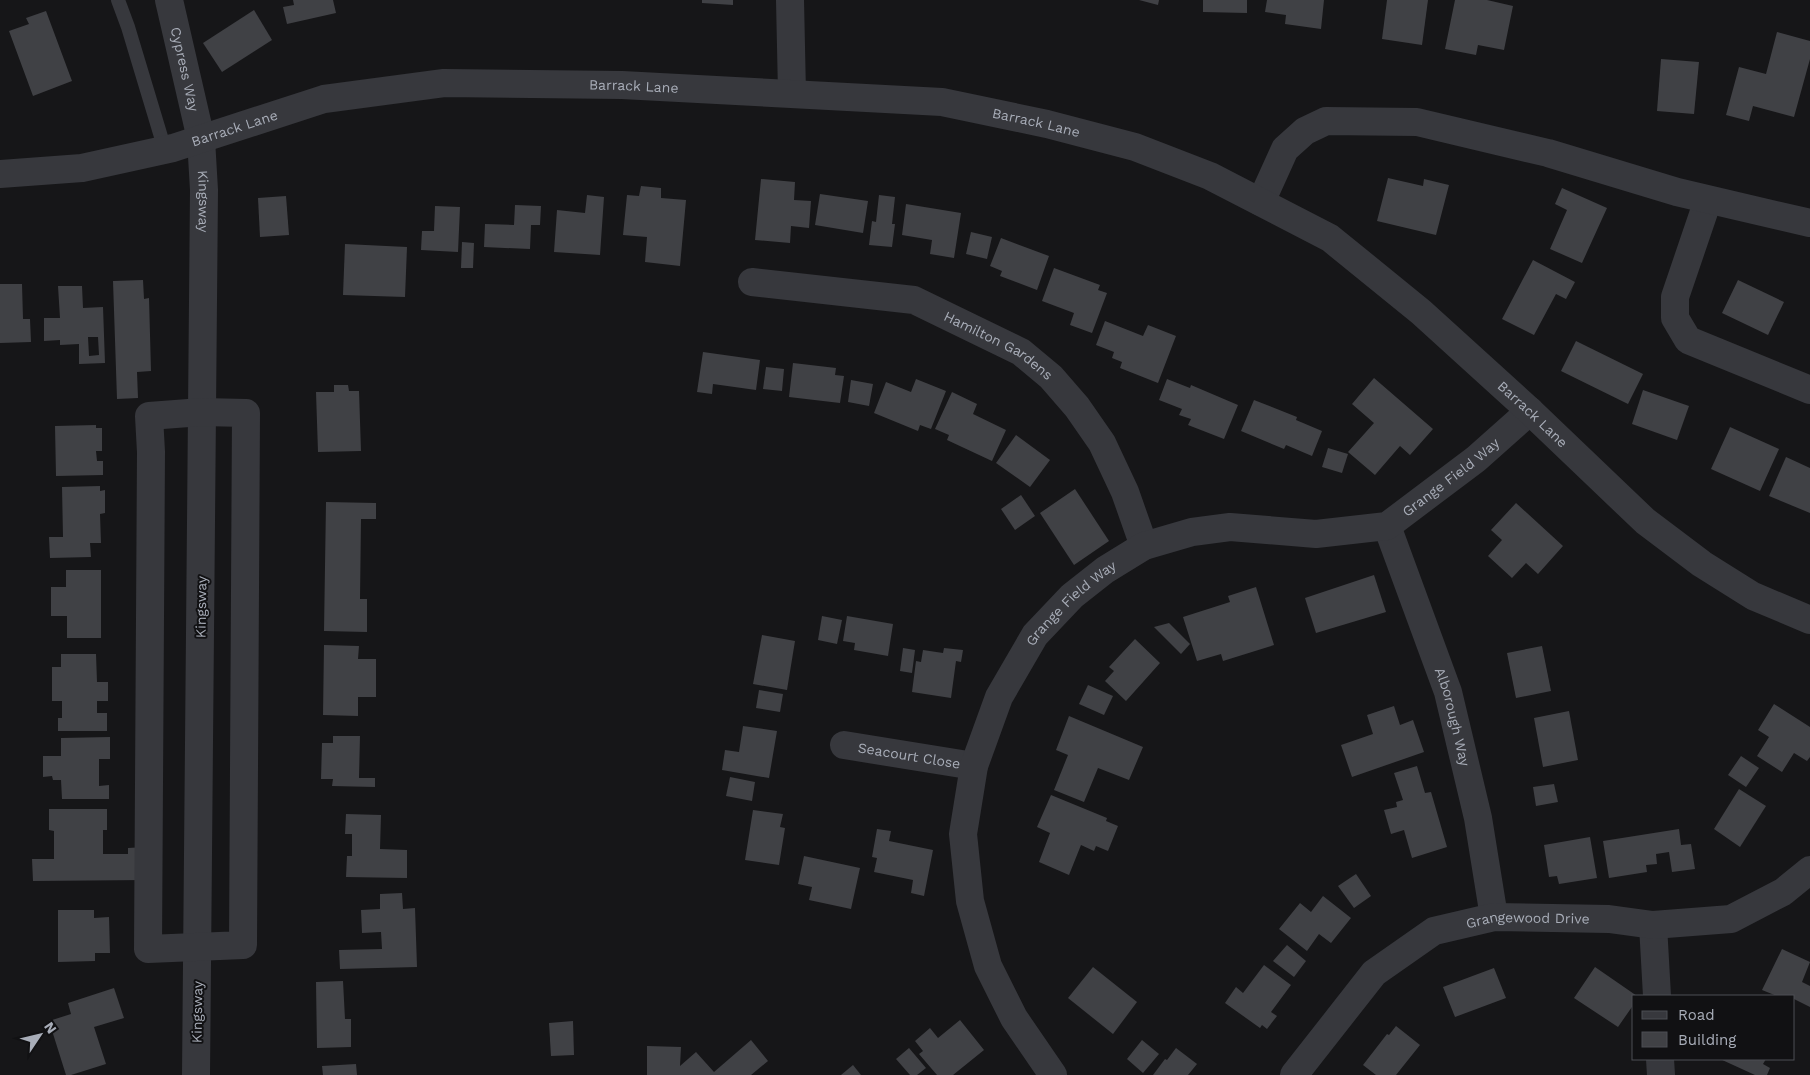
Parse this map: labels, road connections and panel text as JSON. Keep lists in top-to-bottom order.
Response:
{
  "streets": {
    "street": [
      "Cypress Way",
      "Barrack Lane",
      "Kingsway",
      "Hamilton Gardens",
      "Grange Field Way",
      "Alborough Way",
      "Seacourt Close",
      "Grangewood Drive"
    ]
  },
  "crossings": [
    ["Cypress Way", "Barrack Lane"],
    ["Cypress Way", "Kingsway"],
    ["Barrack Lane", "Kingsway"],
    ["Barrack Lane", "Grange Field Way"],
    ["Hamilton Gardens", "Grange Field Way"],
    ["Grange Field Way", "Alborough Way"],
    ["Grange Field Way", "Seacourt Close"],
    ["Alborough Way", "Grangewood Drive"]
  ],
  "legend": ["Road", "Building"],
  "north": "top right"
}
